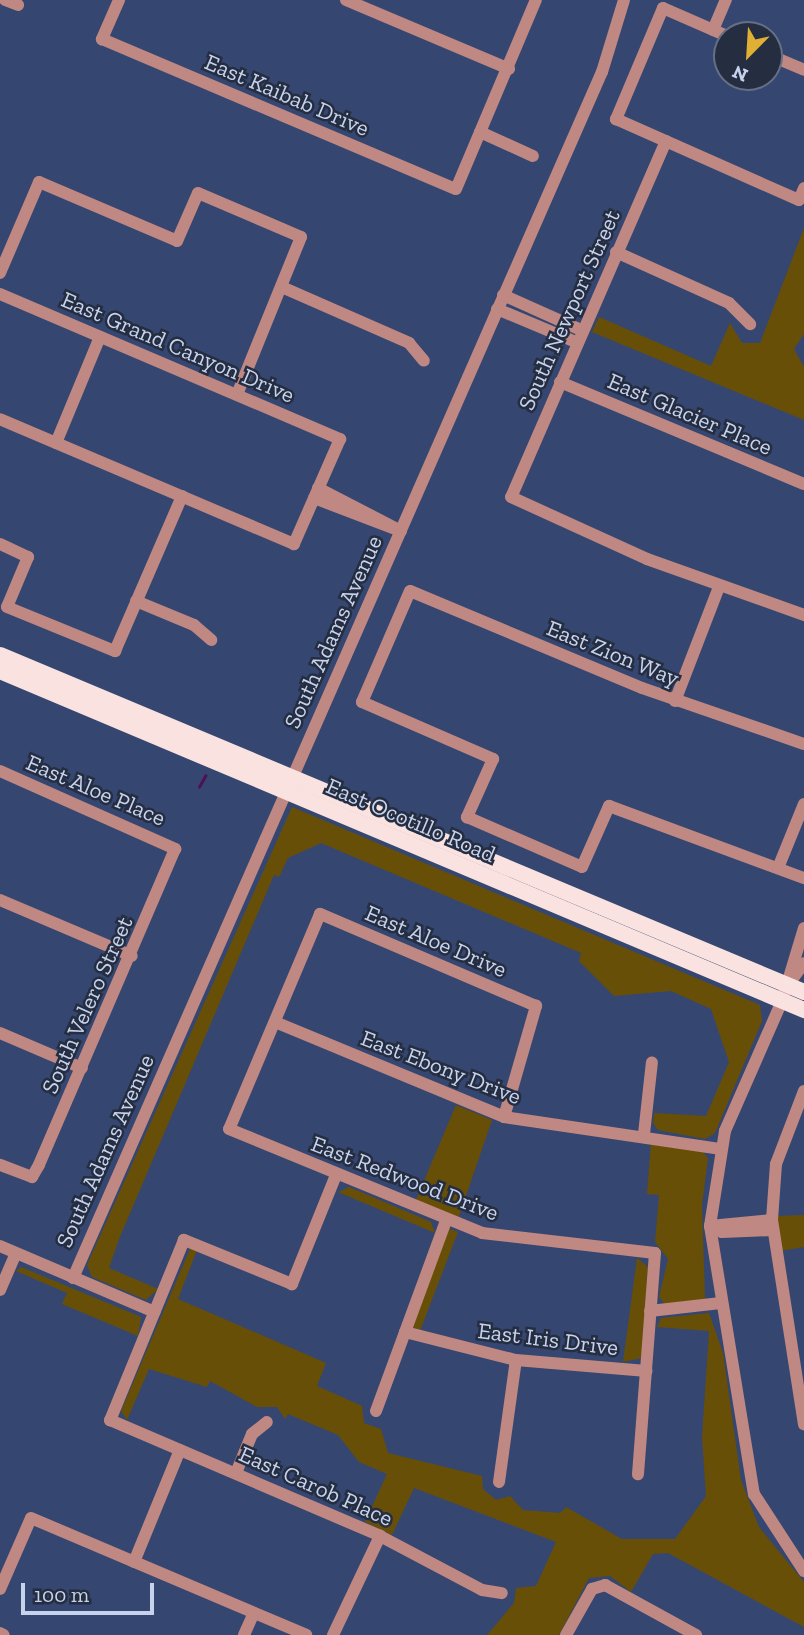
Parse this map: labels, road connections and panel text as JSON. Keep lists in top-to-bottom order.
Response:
{
  "streets": {
    "main road": ["East Ocotillo Road"],
    "street": [
      "East Kaibab Drive",
      "South Newport Street",
      "East Grand Canyon Drive",
      "East Glacier Place",
      "South Adams Avenue",
      "East Zion Way",
      "East Aloe Place",
      "East Aloe Drive",
      "South Velero Street",
      "East Ebony Drive",
      "East Redwood Drive",
      "East Iris Drive",
      "East Carob Place"
    ]
  },
  "crossings": [
    ["South Newport Street", "East Glacier Place"],
    ["South Adams Avenue", "East Ocotillo Road"],
    ["East Aloe Place", "South Velero Street"],
    ["East Aloe Drive", "East Ebony Drive"],
    ["East Aloe Drive", "East Redwood Drive"],
    ["East Ebony Drive", "East Redwood Drive"]
  ],
  "scale_bar": "100 m",
  "north": "bottom left"
}
